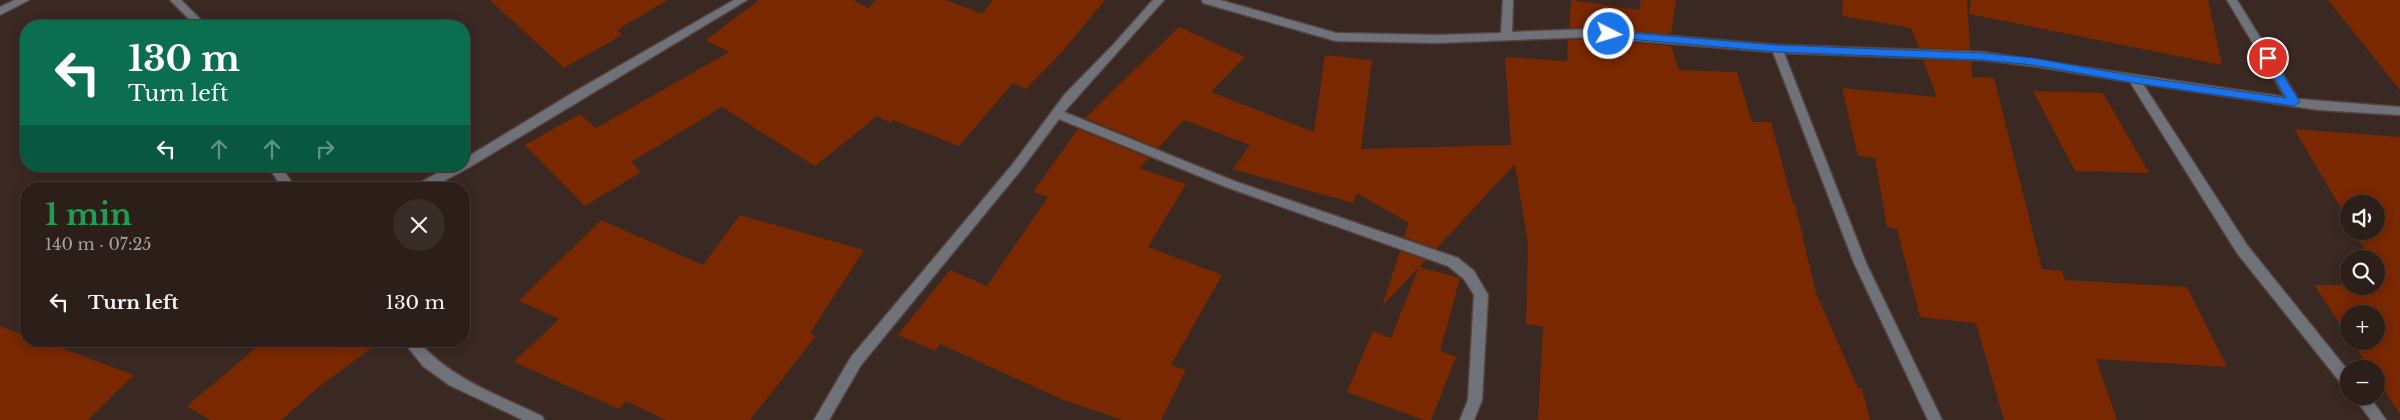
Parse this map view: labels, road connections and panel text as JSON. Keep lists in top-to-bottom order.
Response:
{
  "page": {
    "turn": ["130 m", "Turn left"],
    "heading": ["1 min", "140 m · 07:25"],
    "map_buttons": ["+", "−"],
    "list": [
      {
        "name": "Turn left",
        "value": "130 m"
      }
    ]
  }
}
